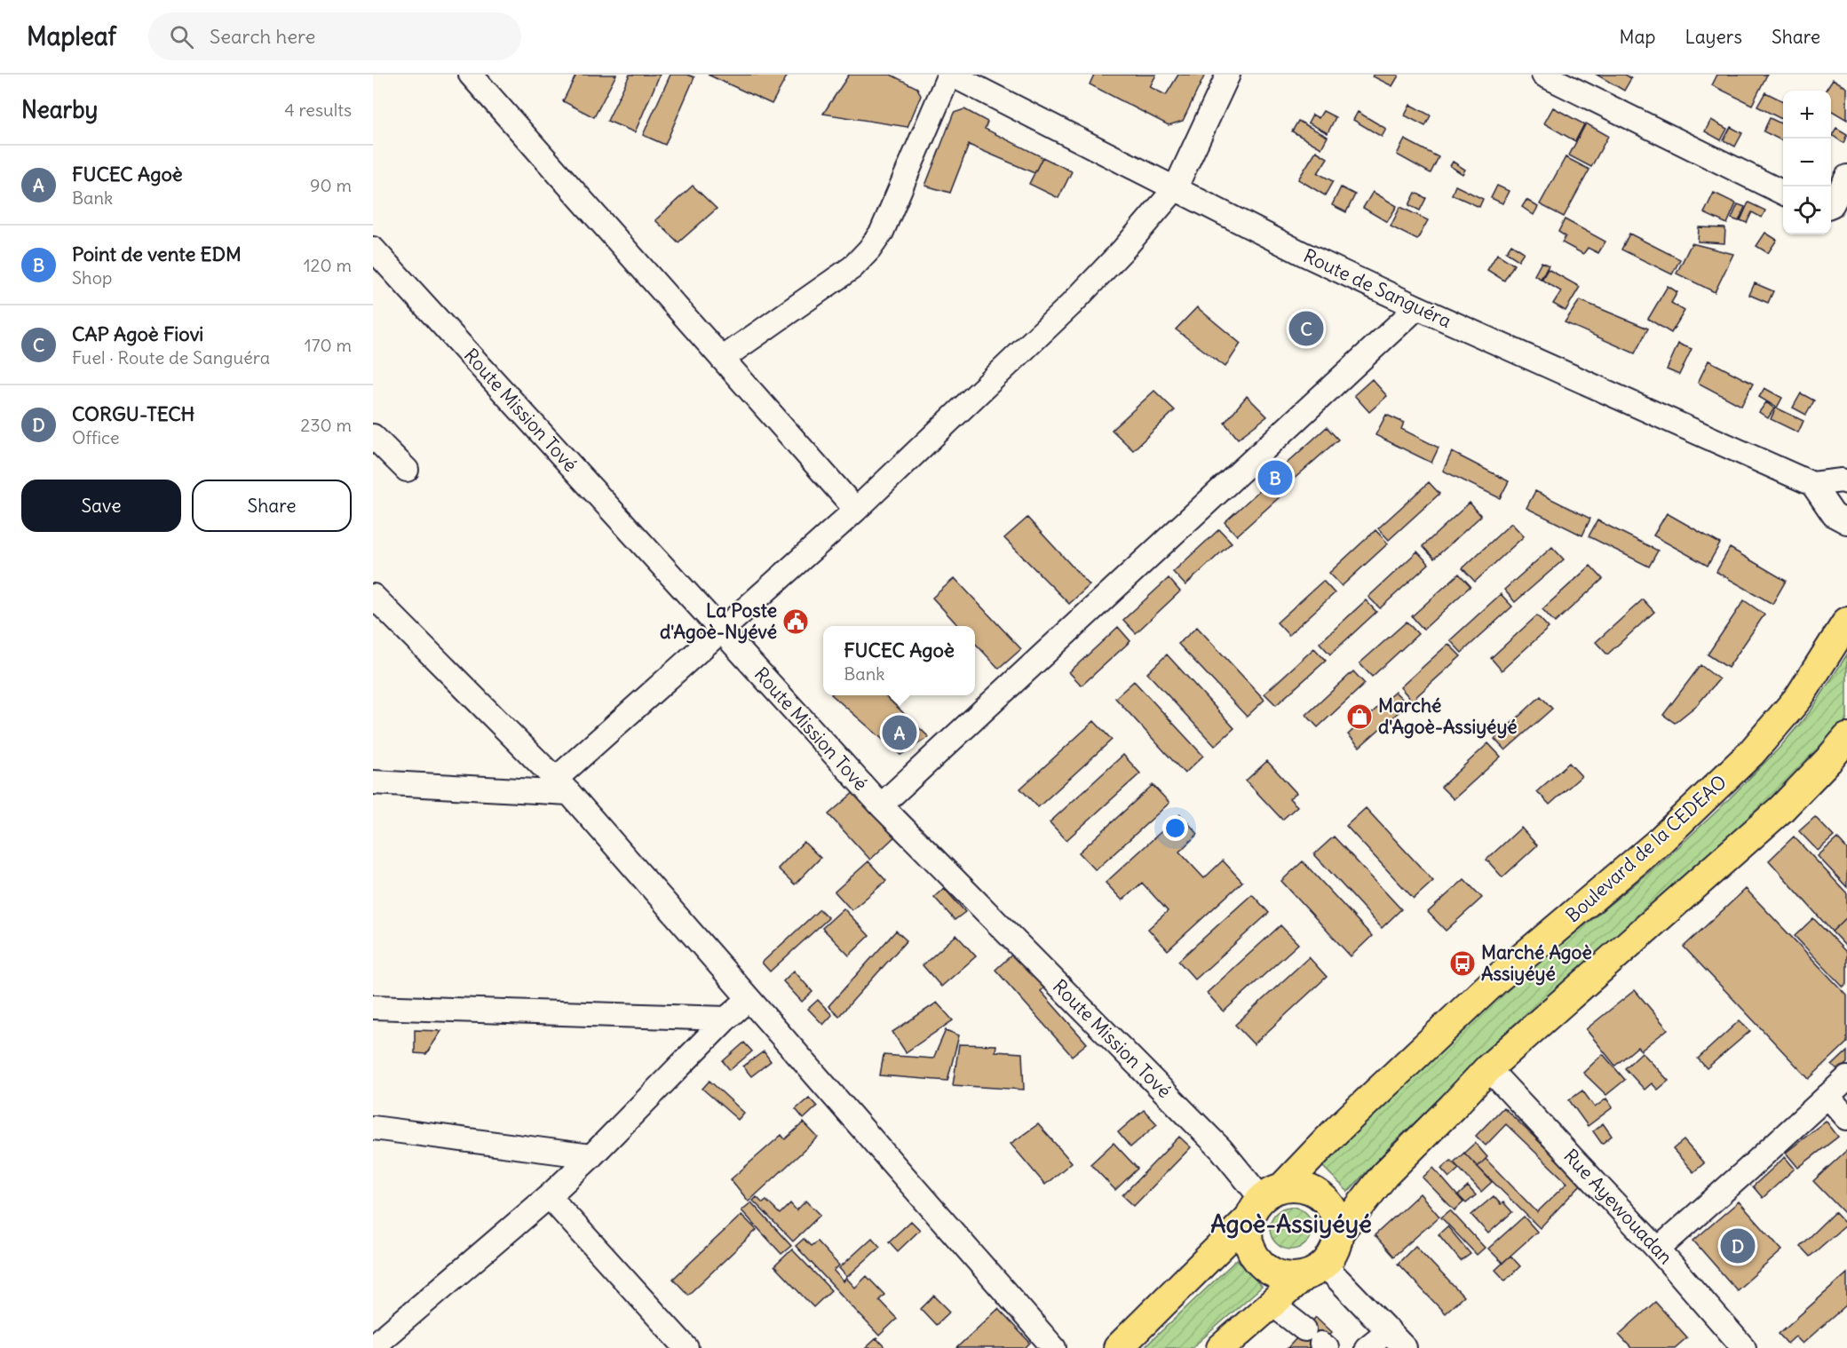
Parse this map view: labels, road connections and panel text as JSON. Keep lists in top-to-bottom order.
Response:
{
  "streets": {
    "main road": ["Boulevard de la CEDEAO"],
    "street": ["Route de Sanguéra", "Route Mission Tové", "Rue Ayewouadan"]
  },
  "crossings": [
    ["Route Mission Tové", "Boulevard de la CEDEAO"]
  ],
  "districts": ["Agoè-Assiyéyé"],
  "places": {
    "public building": ["La Poste d'Agoè-Nyévé"],
    "shop": ["Marché d'Agoè-Assiyéyé"],
    "bus stop": ["Marché Agoè Assiyéyé"]
  },
  "page": {
    "header": "Mapleaf",
    "search": "Search here",
    "nav": ["Map", "Layers", "Share"],
    "heading": ["Nearby", "4 results"],
    "map_buttons": ["+", "−"],
    "list": [
      {
        "mark": "A",
        "name": "FUCEC Agoè",
        "note": "Bank",
        "value": "90 m"
      },
      {
        "mark": "B",
        "name": "Point de vente EDM",
        "note": "Shop",
        "value": "120 m"
      },
      {
        "mark": "C",
        "name": "CAP Agoè Fiovi",
        "note": "Fuel · Route de Sanguéra",
        "value": "170 m"
      },
      {
        "mark": "D",
        "name": "CORGU-TECH",
        "note": "Office",
        "value": "230 m"
      }
    ],
    "pins": [
      "C",
      "B",
      "A",
      "D"
    ],
    "buttons": ["Save", "Share"],
    "popup": ["FUCEC Agoè", "Bank"]
  }
}
